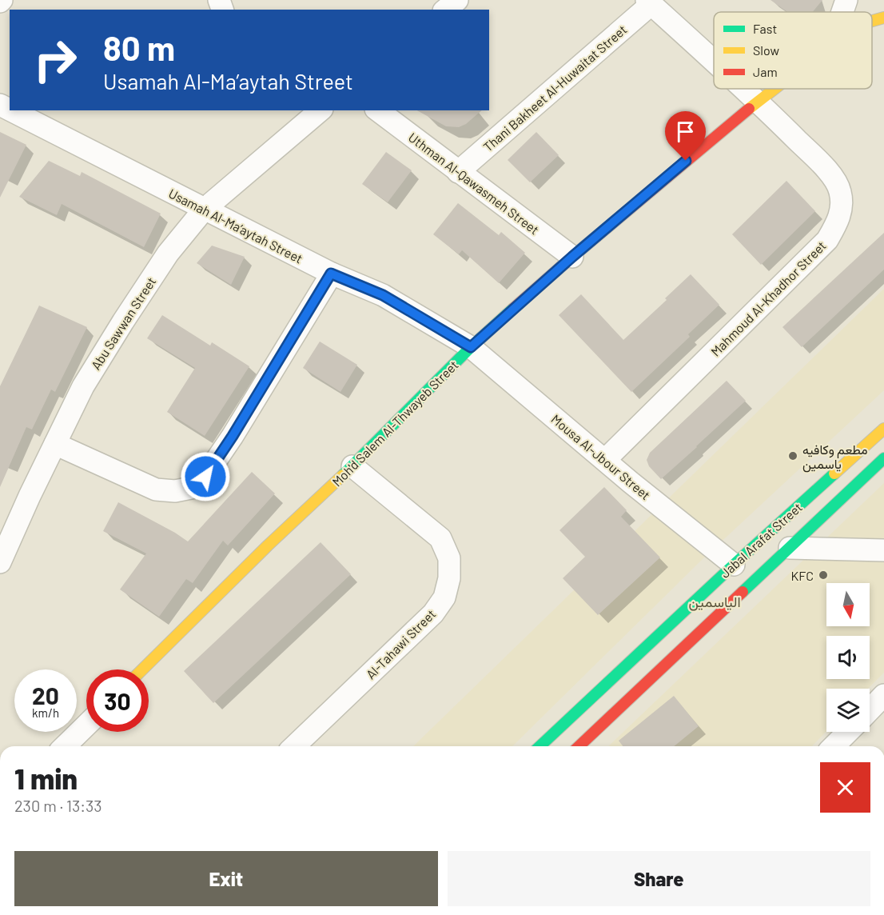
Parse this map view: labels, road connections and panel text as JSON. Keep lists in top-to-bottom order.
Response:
{
  "streets": {
    "street": [
      "Thani Bakheet Al-Huwaitat Street",
      "Uthman Al-Qawasmeh Street",
      "Usamah Al-Ma’aytah Street",
      "Mahmoud Al-Khadhor Street",
      "Abu Sawwan Street",
      "Moh'd Salem Al-Thwayeb Street",
      "Mousa Al-Jbour Street",
      "Jabal Arafat Street",
      "Al-Tahawi Street"
    ]
  },
  "crossings": [
    ["Thani Bakheet Al-Huwaitat Street", "Uthman Al-Qawasmeh Street"],
    ["Thani Bakheet Al-Huwaitat Street", "Mahmoud Al-Khadhor Street"],
    ["Thani Bakheet Al-Huwaitat Street", "Moh'd Salem Al-Thwayeb Street"],
    ["Uthman Al-Qawasmeh Street", "Moh'd Salem Al-Thwayeb Street"],
    ["Usamah Al-Ma’aytah Street", "Abu Sawwan Street"],
    ["Usamah Al-Ma’aytah Street", "Moh'd Salem Al-Thwayeb Street"],
    ["Usamah Al-Ma’aytah Street", "Mousa Al-Jbour Street"],
    ["Mahmoud Al-Khadhor Street", "Moh'd Salem Al-Thwayeb Street"],
    ["Mahmoud Al-Khadhor Street", "Mousa Al-Jbour Street"],
    ["Moh'd Salem Al-Thwayeb Street", "Mousa Al-Jbour Street"],
    ["Moh'd Salem Al-Thwayeb Street", "Al-Tahawi Street"],
    ["Mousa Al-Jbour Street", "Jabal Arafat Street"]
  ],
  "districts": ["الياسمين"],
  "places": ["مطعم وكافيه ياسمين", "KFC"],
  "legend": ["Fast", "Slow", "Jam"],
  "north": "bottom",
  "page": {
    "turn": ["80 m", "Usamah Al-Ma’aytah Street"],
    "speed": "20 km/h",
    "limit": "30",
    "heading": ["1 min", "230 m · 13:33"],
    "buttons": ["Exit", "Share"]
  }
}
